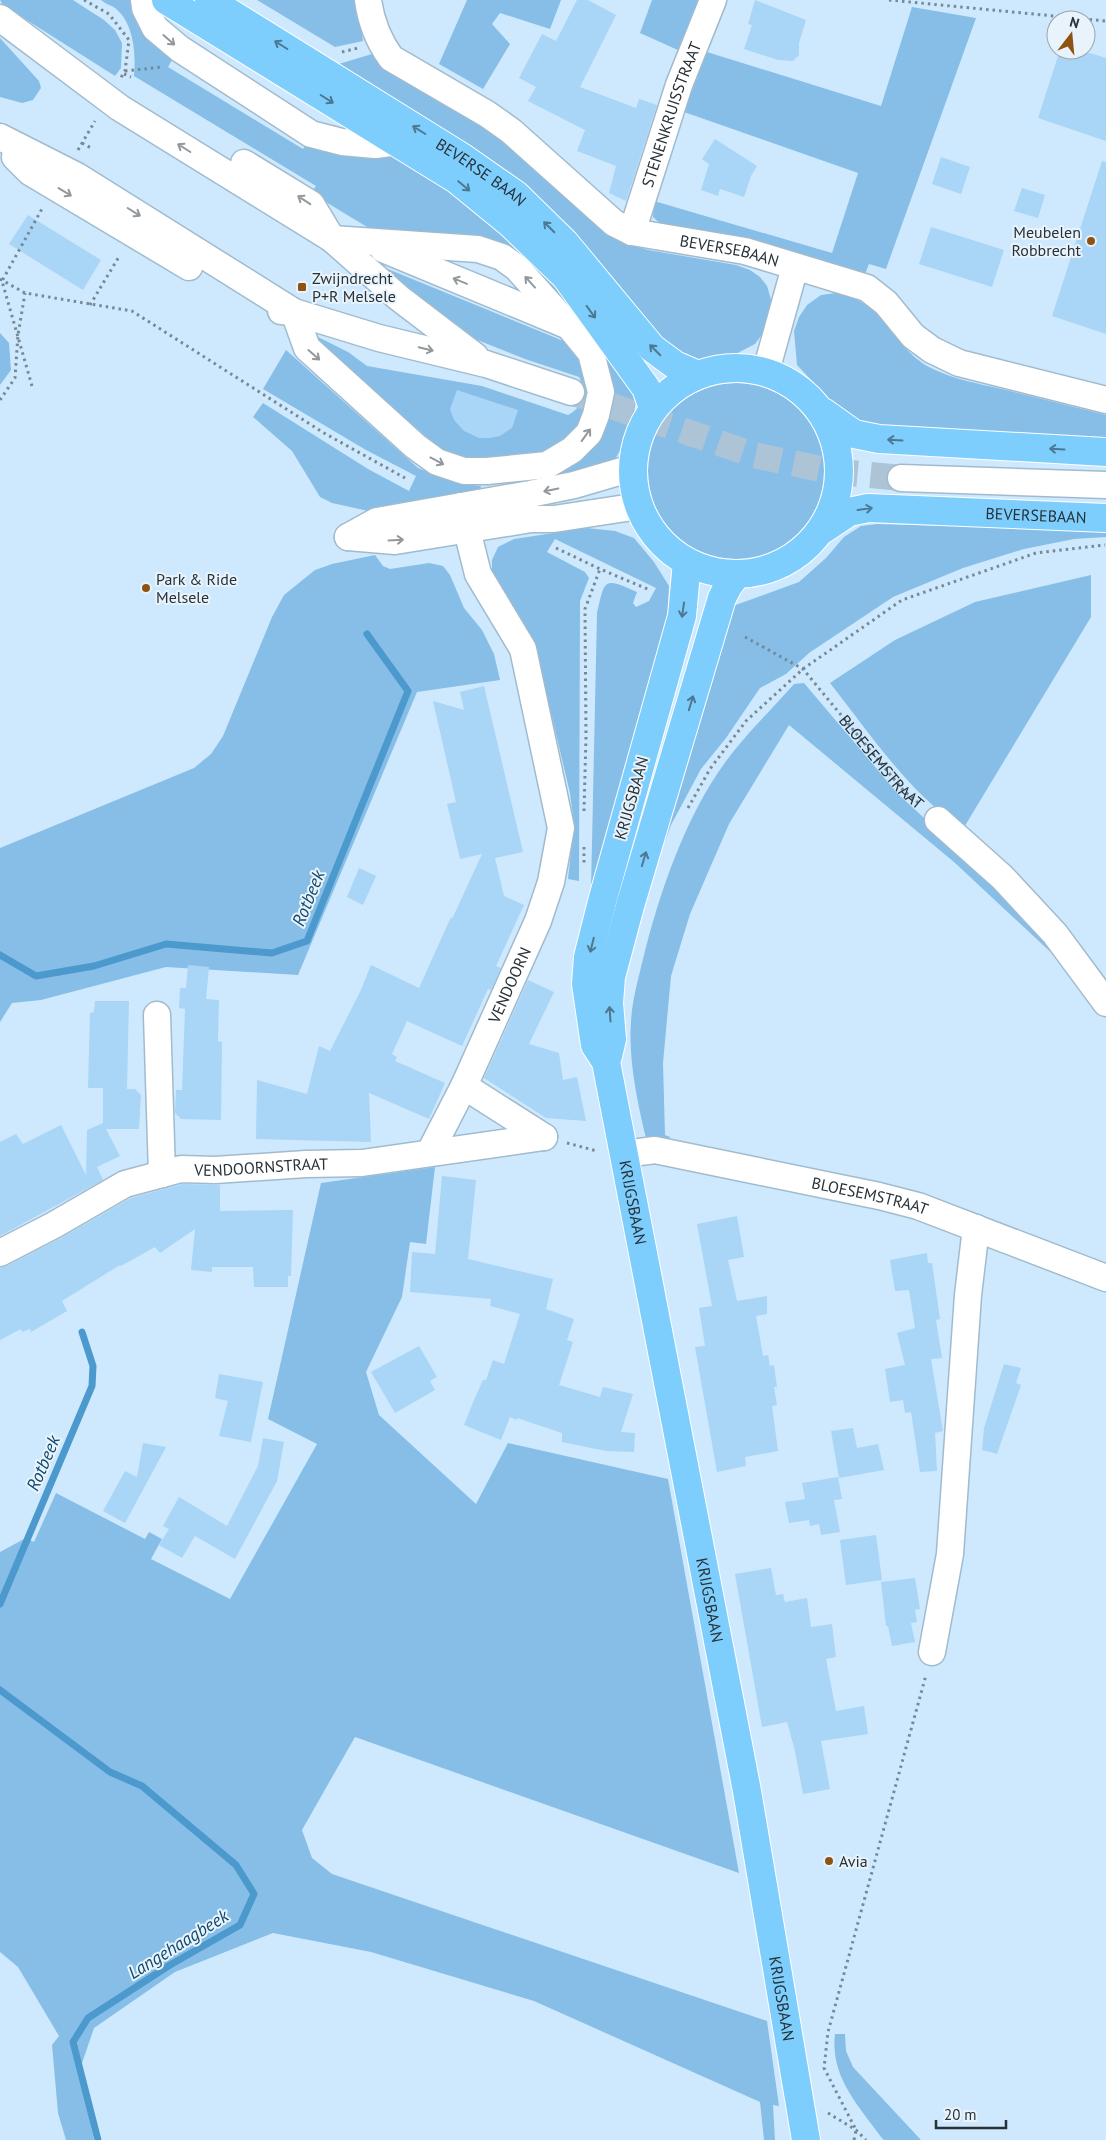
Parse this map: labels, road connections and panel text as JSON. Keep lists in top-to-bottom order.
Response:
{
  "streets": {
    "main road": ["BEVERSE BAAN", "BEVERSEBAAN", "KRIJGSBAAN"],
    "street": [
      "STENENKRUISSTRAAT",
      "BLOESEMSTRAAT",
      "VENDOORN",
      "VENDOORNSTRAAT"
    ]
  },
  "crossings": [
    ["STENENKRUISSTRAAT", "BEVERSEBAAN"],
    ["BLOESEMSTRAAT", "KRIJGSBAAN"],
    ["VENDOORN", "VENDOORNSTRAAT"]
  ],
  "water": ["Rotbeek", "Langehaagbeek"],
  "places": {
    "other": ["Meubelen Robbrecht", "Park & Ride Melsele", "Avia"],
    "transit": ["Zwijndrecht P+R Melsele"]
  },
  "scale_bar": "20 m",
  "north": "top"
}
